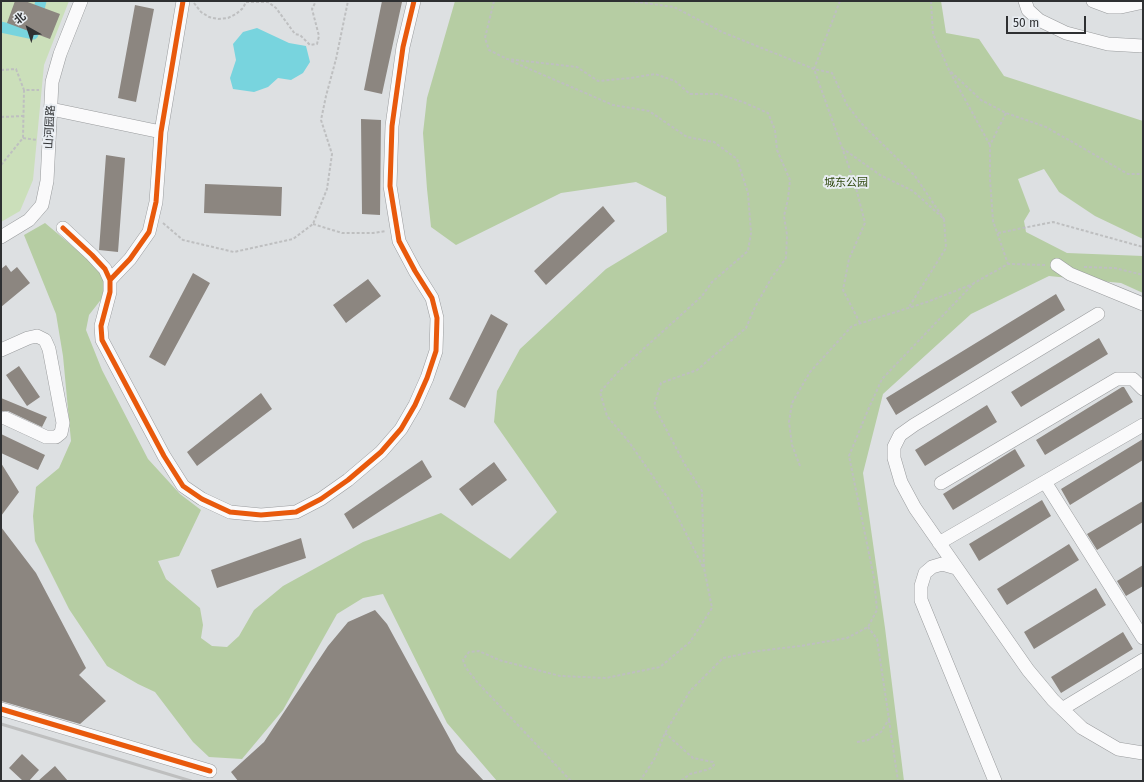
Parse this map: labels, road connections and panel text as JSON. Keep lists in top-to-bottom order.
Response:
{
  "streets": {
    "street": ["山河园路"]
  },
  "parks": ["城东公园"],
  "scale_bar": "50 m",
  "north": "top left"
}
